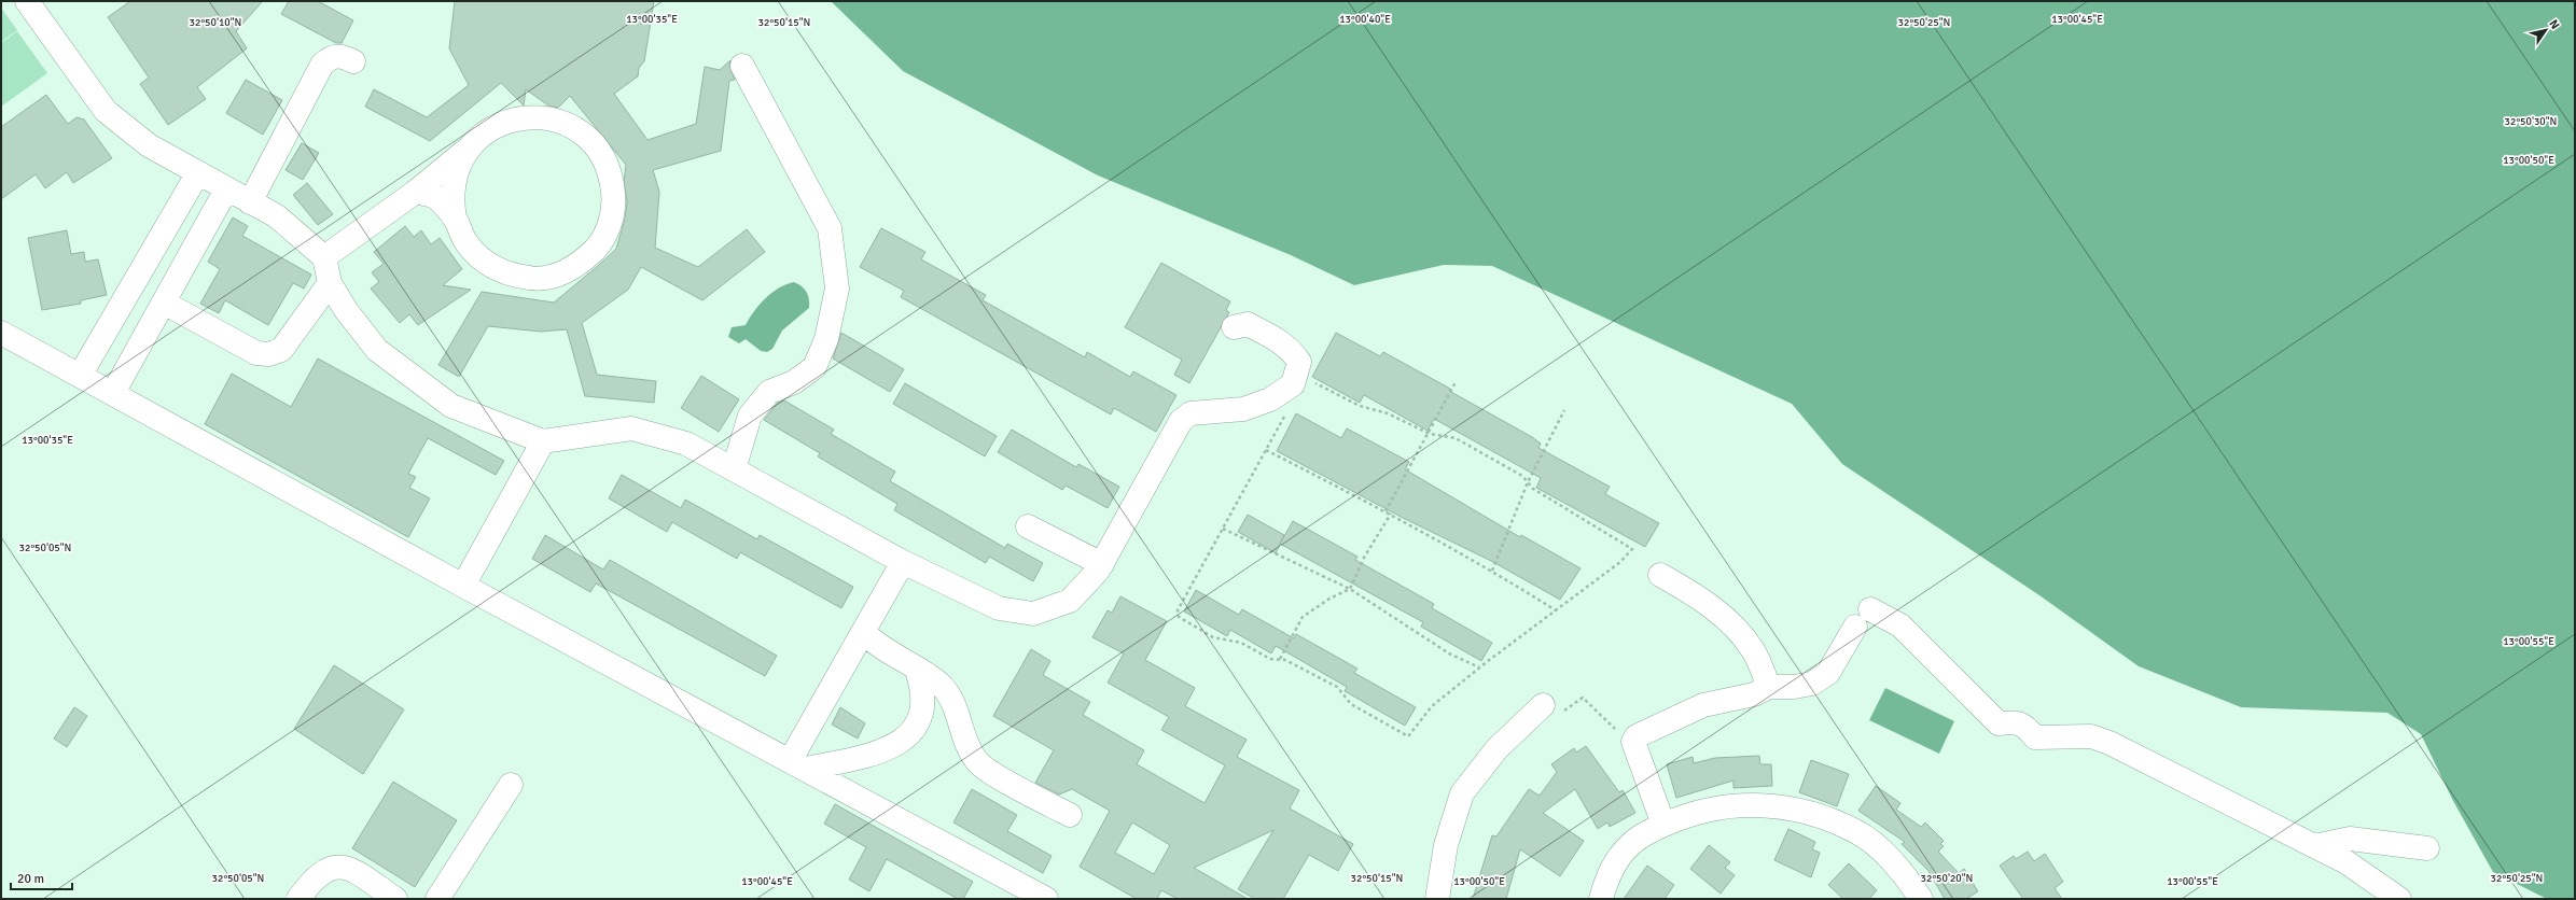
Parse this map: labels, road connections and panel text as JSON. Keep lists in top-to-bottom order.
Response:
{
  "scale_bar": "20 m",
  "north": "top right",
  "coordinates": [
    "13°00'35\"E",
    "13°00'40\"E",
    "13°00'45\"E",
    "32°50'10\"N",
    "32°50'15\"N",
    "32°50'25\"N",
    "32°50'30\"N",
    "13°00'50\"E",
    "32°50'05\"N",
    "13°00'55\"E",
    "32°50'20\"N"
  ]
}
